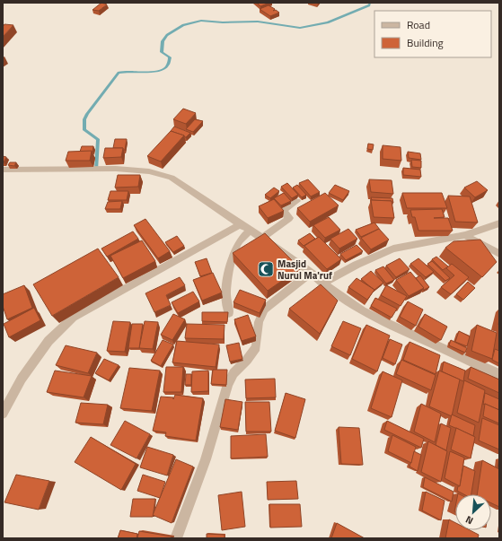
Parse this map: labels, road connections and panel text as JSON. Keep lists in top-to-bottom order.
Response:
{
  "places": {
    "mosque": ["Masjid Nurul Ma'ruf"]
  },
  "legend": ["Road", "Building"],
  "north": "bottom left"
}
